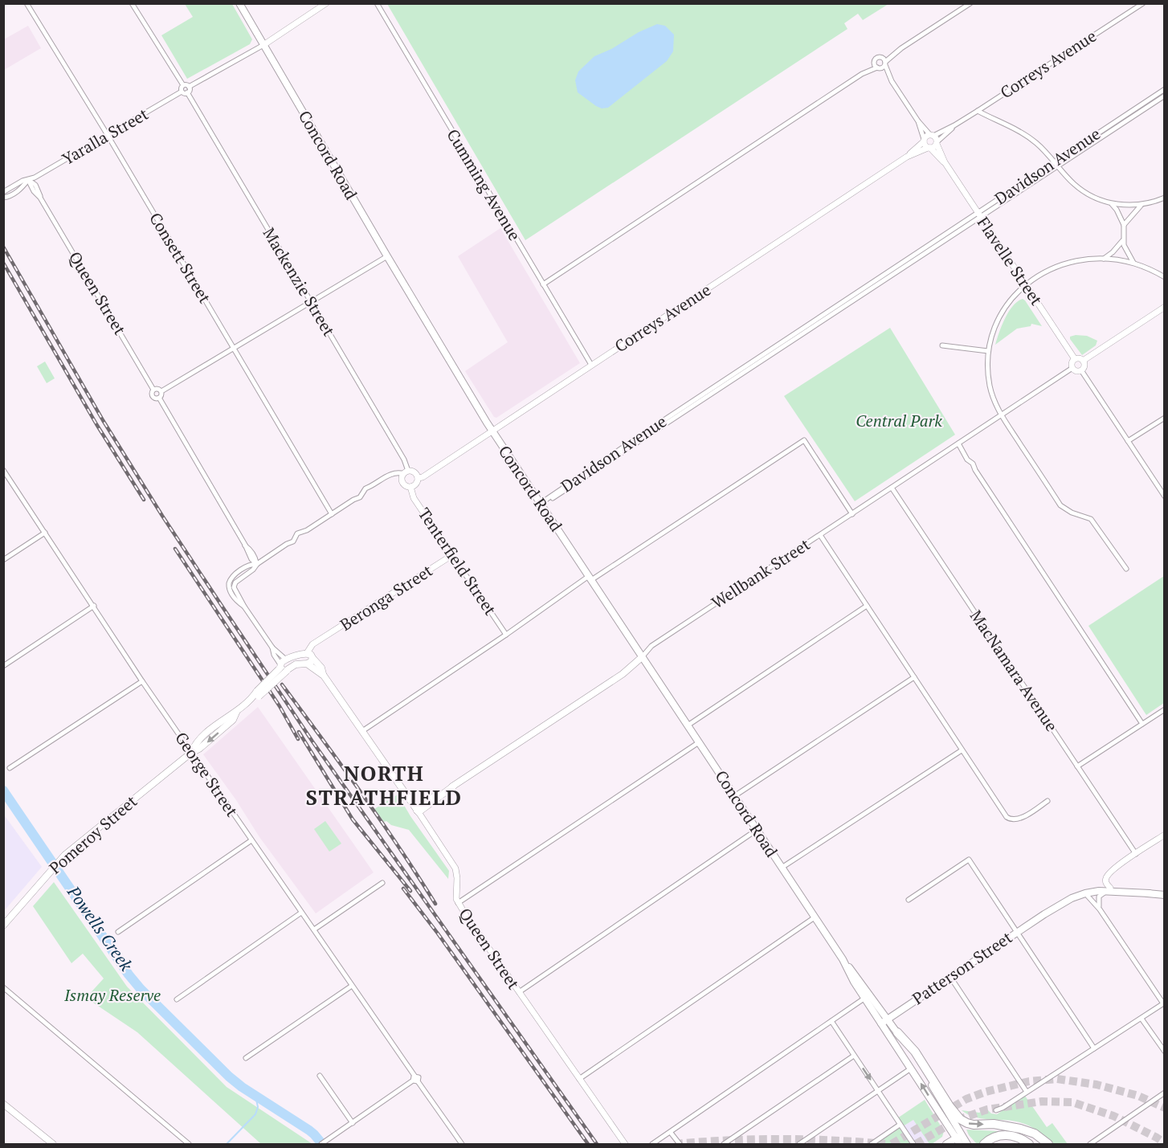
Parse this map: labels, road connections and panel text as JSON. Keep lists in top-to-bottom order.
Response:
{
  "streets": {
    "main road": [
      "Concord Road",
      "Queen Street",
      "Wellbank Street",
      "Pomeroy Street",
      "Patterson Street"
    ],
    "street": [
      "Correys Avenue",
      "Yaralla Street",
      "Davidson Avenue",
      "Cumming Avenue",
      "Consett Street",
      "Flavelle Street",
      "Mackenzie Street",
      "Tenterfield Street",
      "Beronga Street",
      "MacNamara Avenue",
      "George Street"
    ]
  },
  "crossings": [
    ["Correys Avenue", "Concord Road"],
    ["Correys Avenue", "Cumming Avenue"],
    ["Correys Avenue", "Flavelle Street"],
    ["Correys Avenue", "Mackenzie Street"],
    ["Correys Avenue", "Tenterfield Street"],
    ["Yaralla Street", "Consett Street"],
    ["Yaralla Street", "Mackenzie Street"],
    ["Yaralla Street", "Queen Street"],
    ["Concord Road", "Davidson Avenue"],
    ["Concord Road", "Wellbank Street"],
    ["Concord Road", "Patterson Street"],
    ["Davidson Avenue", "Flavelle Street"],
    ["Flavelle Street", "Wellbank Street"],
    ["Mackenzie Street", "Tenterfield Street"],
    ["Queen Street", "Wellbank Street"],
    ["Queen Street", "Beronga Street"],
    ["Tenterfield Street", "Beronga Street"],
    ["Wellbank Street", "MacNamara Avenue"],
    ["George Street", "Pomeroy Street"]
  ],
  "districts": ["NORTH STRATHFIELD"],
  "water": ["Powells Creek"],
  "parks": ["Central Park", "Ismay Reserve"]
}
